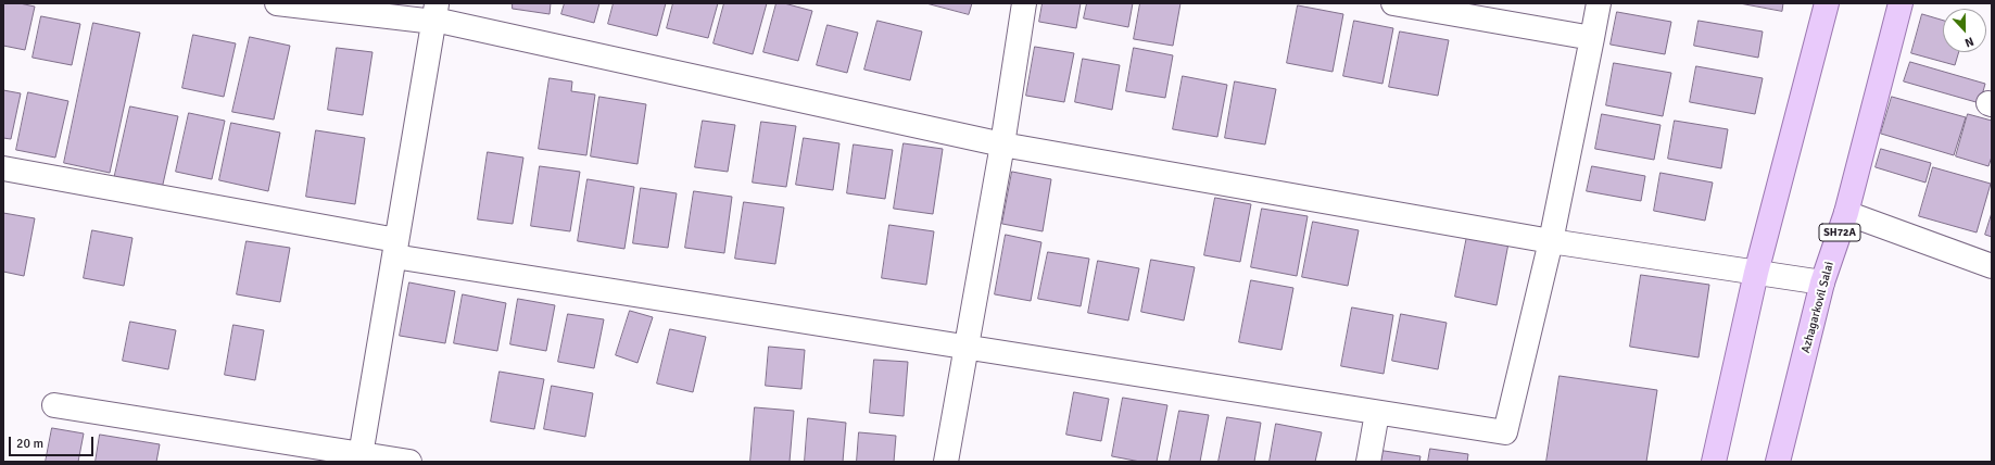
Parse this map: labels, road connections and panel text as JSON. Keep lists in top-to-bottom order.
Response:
{
  "streets": {
    "main road": ["SH72A", "Azhagarkovil Salai"]
  },
  "scale_bar": "20 m",
  "north": "bottom"
}
